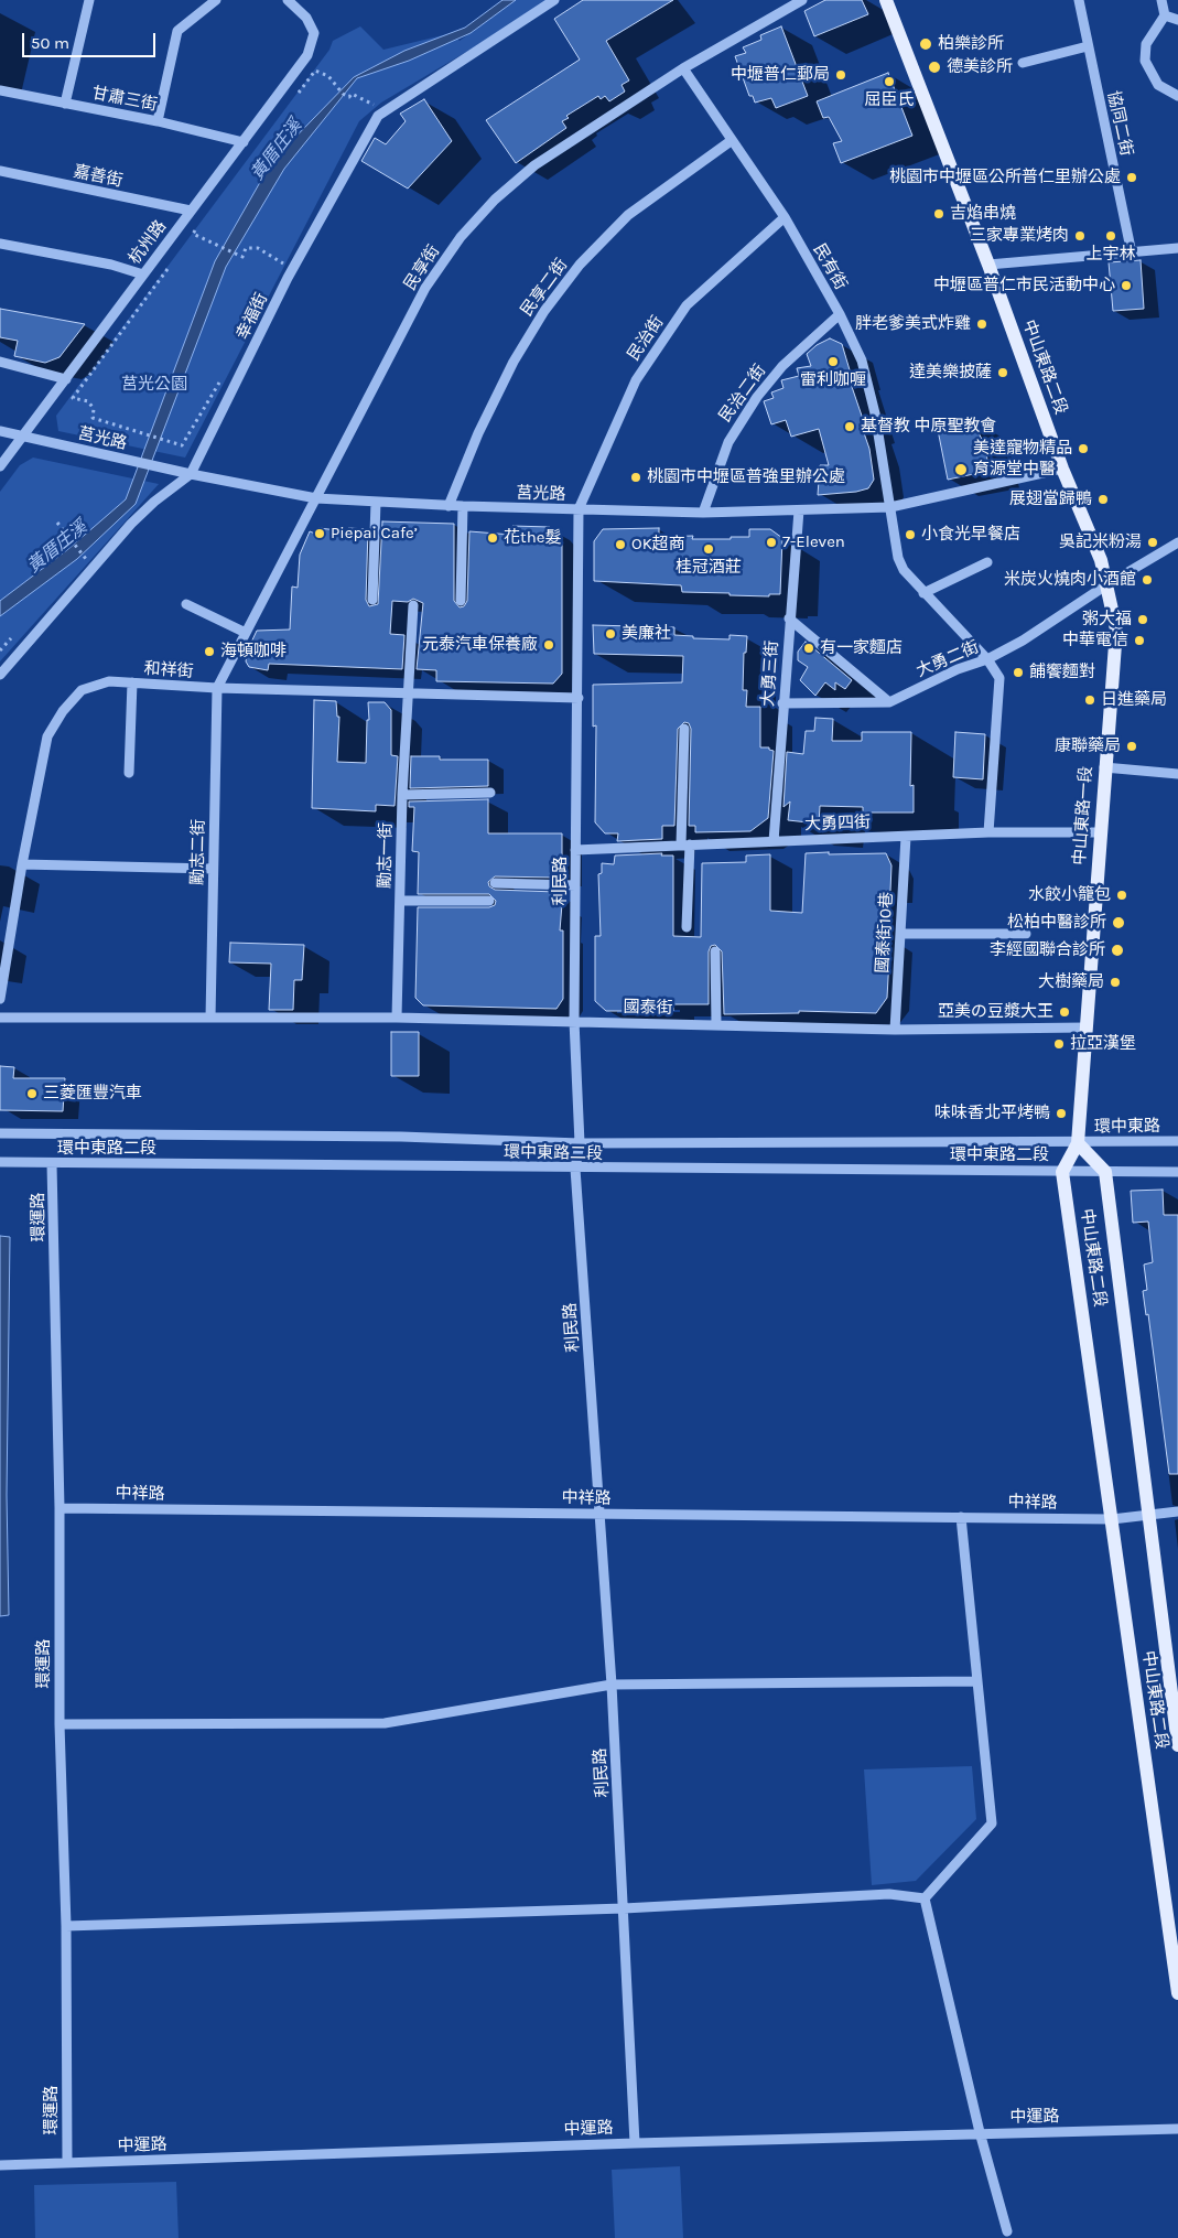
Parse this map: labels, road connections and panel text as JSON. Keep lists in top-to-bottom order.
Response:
{
  "streets": {
    "main road": ["中山東路二段", "中山東路一段"],
    "street": [
      "甘肅三街",
      "協同二街",
      "嘉善街",
      "杭州路",
      "民有街",
      "民享街",
      "民享二街",
      "幸福街",
      "民治街",
      "民治二街",
      "莒光路",
      "大勇二街",
      "和祥街",
      "大勇三街",
      "大勇四街",
      "勵志二街",
      "勵志一街",
      "利民路",
      "國泰街10巷",
      "國泰街",
      "環中東路",
      "環中東路二段",
      "環運路",
      "中祥路",
      "中運路"
    ]
  },
  "crossings": [
    ["甘肅三街", "杭州路"],
    ["嘉善街", "杭州路"],
    ["杭州路", "莒光路"],
    ["民有街", "民享街"],
    ["民有街", "民享二街"],
    ["民有街", "民治街"],
    ["民有街", "民治二街"],
    ["民有街", "莒光路"],
    ["民有街", "大勇二街"],
    ["民有街", "大勇四街"],
    ["民享街", "莒光路"],
    ["民享街", "和祥街"],
    ["民享街", "勵志二街"],
    ["民享二街", "莒光路"],
    ["幸福街", "莒光路"],
    ["民治街", "莒光路"],
    ["民治街", "利民路"],
    ["中山東路二段", "莒光路"],
    ["中山東路二段", "中山東路一段"],
    ["中山東路二段", "環中東路二段"],
    ["中山東路二段", "中祥路"],
    ["民治二街", "莒光路"],
    ["莒光路", "大勇三街"],
    ["莒光路", "中山東路一段"],
    ["莒光路", "利民路"],
    ["大勇二街", "大勇三街"],
    ["大勇二街", "中山東路一段"],
    ["和祥街", "勵志二街"],
    ["和祥街", "勵志一街"],
    ["和祥街", "利民路"],
    ["大勇三街", "大勇四街"],
    ["中山東路一段", "大勇四街"],
    ["中山東路一段", "國泰街"],
    ["中山東路一段", "環中東路"],
    ["中山東路一段", "環中東路二段"],
    ["大勇四街", "利民路"],
    ["大勇四街", "國泰街10巷"],
    ["勵志二街", "國泰街"],
    ["勵志一街", "國泰街"],
    ["利民路", "國泰街"],
    ["利民路", "環中東路二段"],
    ["利民路", "中祥路"],
    ["利民路", "中運路"],
    ["國泰街10巷", "國泰街"],
    ["環中東路", "環中東路二段"],
    ["環中東路二段", "環運路"],
    ["環運路", "中祥路"],
    ["環運路", "中運路"]
  ],
  "water": ["黃厝庄溪"],
  "parks": ["莒光公園"],
  "places": [
    "柏樂診所",
    "德美診所",
    "中壢普仁郵局",
    "屈臣氏",
    "桃園市中壢區公所普仁里辦公處",
    "吉焰串燒",
    "三家專業烤肉",
    "上宇林",
    "中壢區普仁市民活動中心",
    "胖老爹美式炸雞",
    "雷利咖喱",
    "達美樂披薩",
    "基督教 中原聖教會",
    "美達寵物精品",
    "育源堂中醫",
    "桃園市中壢區普強里辦公處",
    "展翅當歸鴨",
    "Piepai Cafe’",
    "小食光早餐店",
    "花the髮",
    "7-Eleven",
    "吳記米粉湯",
    "OK超商",
    "桂冠酒莊",
    "米炭火燒肉小酒館",
    "粥大福",
    "美廉社",
    "中華電信",
    "元泰汽車保養廠",
    "有一家麵店",
    "海頓咖啡",
    "餔饗麵對",
    "日進藥局",
    "康聯藥局",
    "水餃小籠包",
    "松柏中醫診所",
    "李經國聯合診所",
    "大樹藥局",
    "亞美の豆漿大王",
    "拉亞漢堡",
    "三菱匯豐汽車",
    "味味香北平烤鴨"
  ],
  "scale_bar": "50 m"
}
